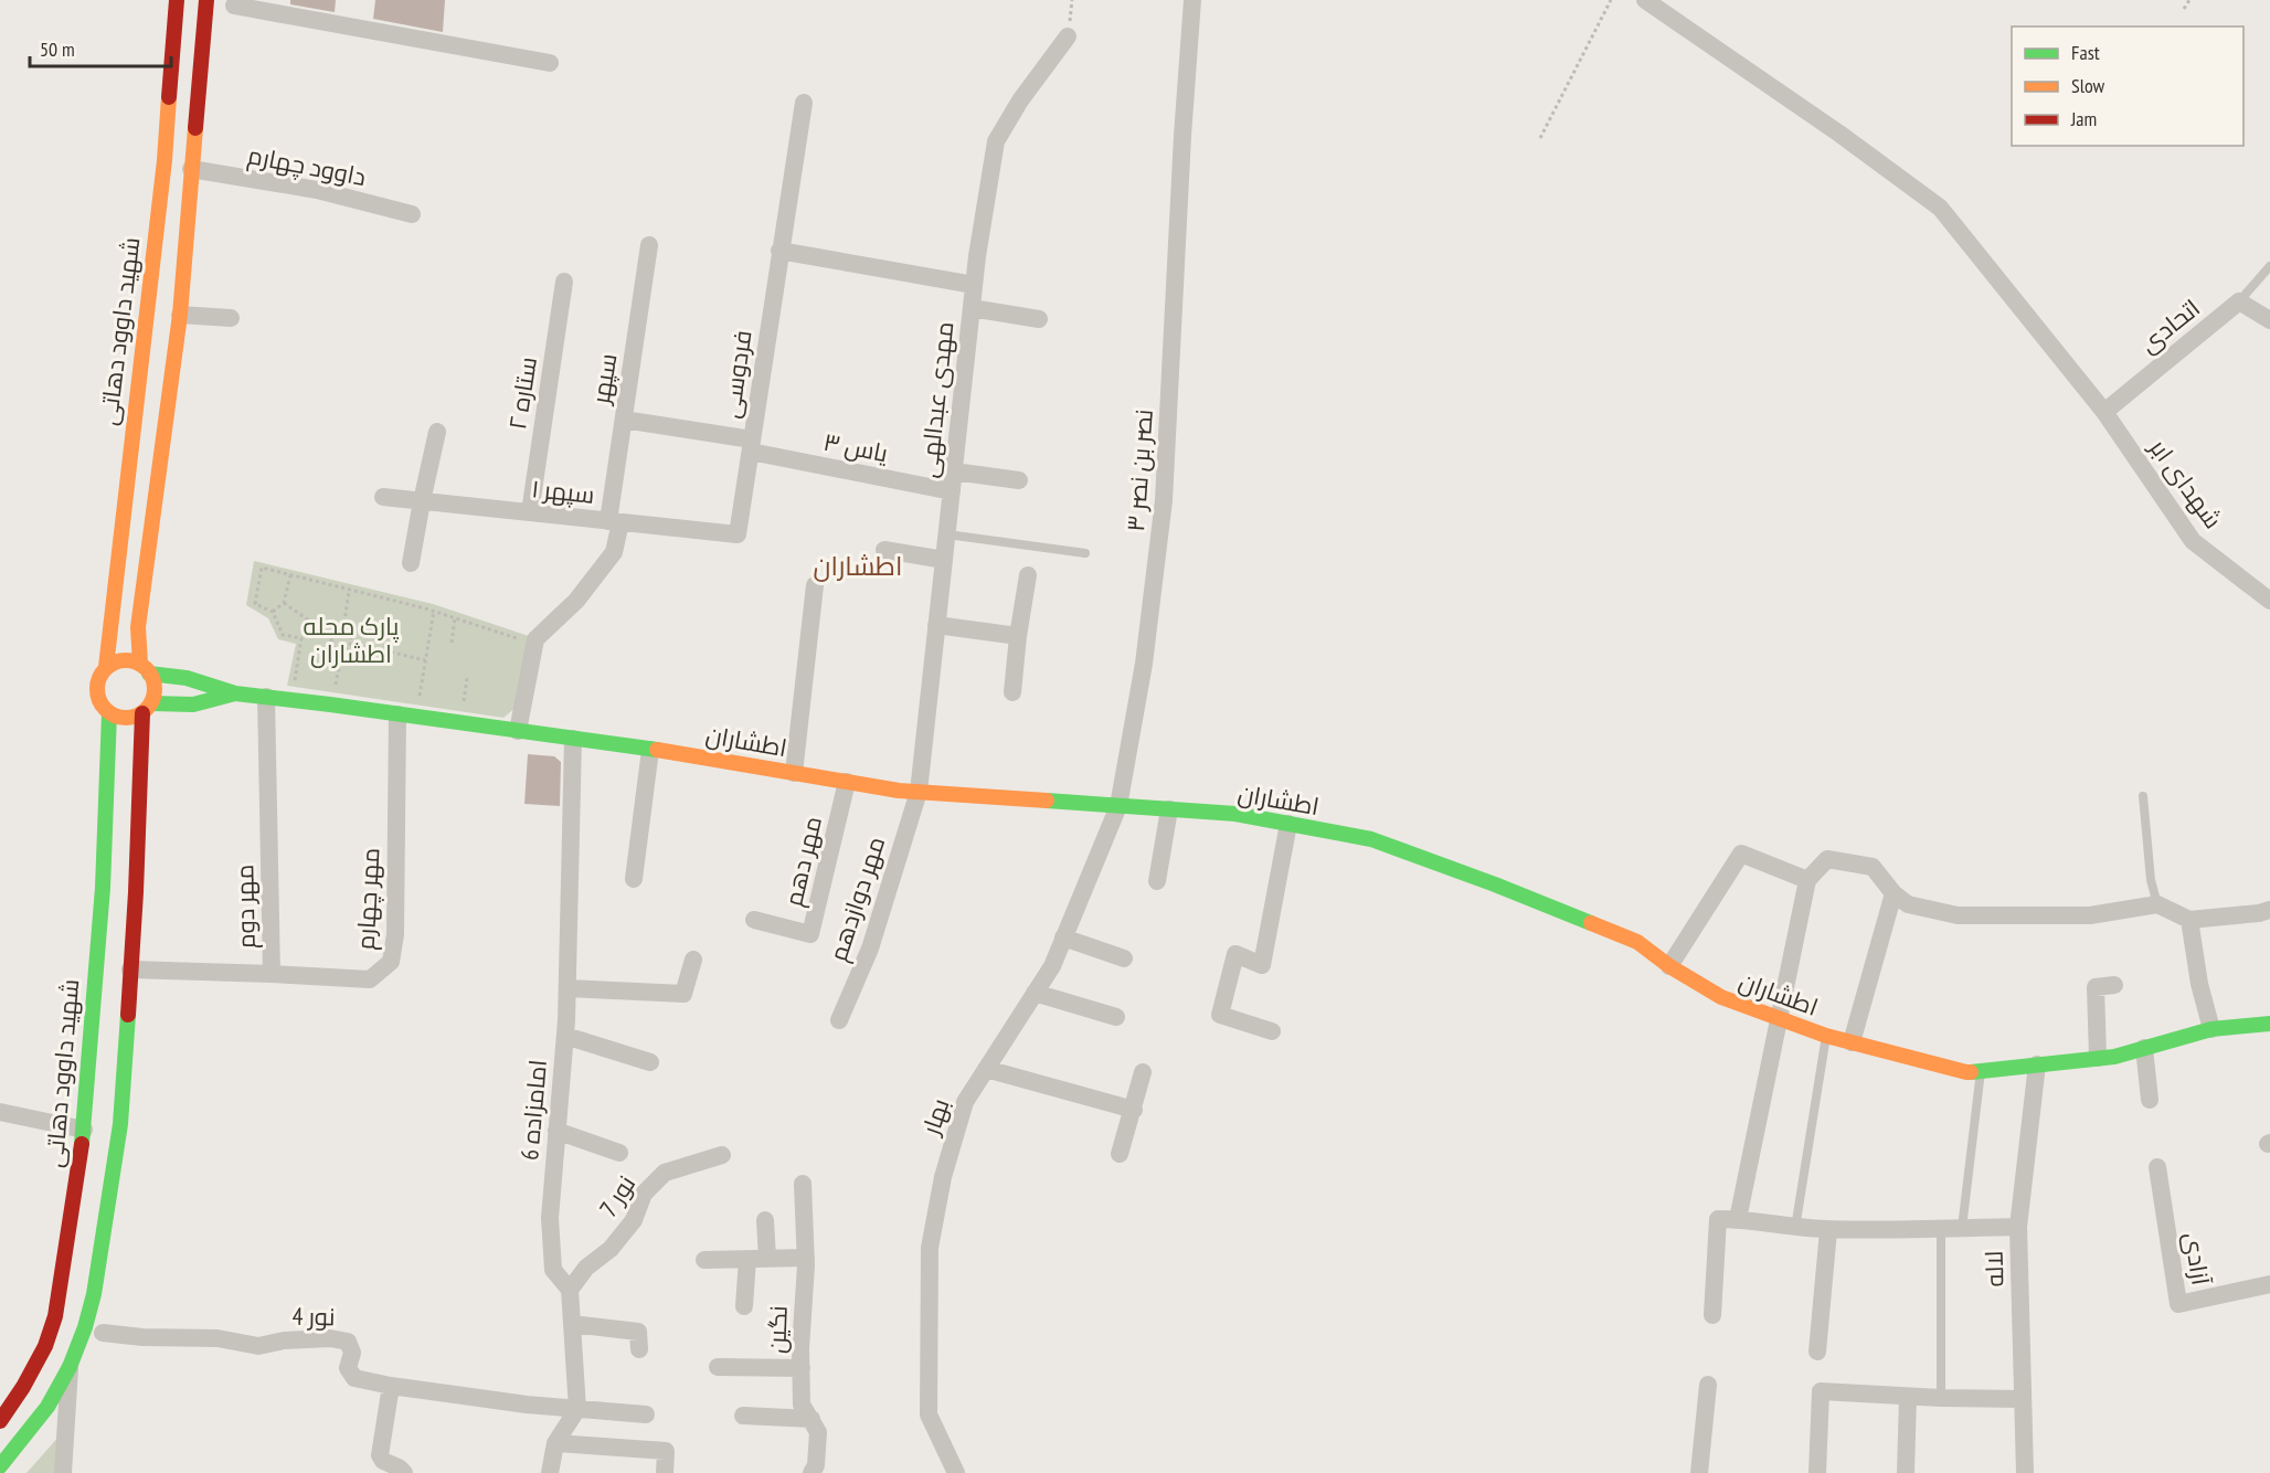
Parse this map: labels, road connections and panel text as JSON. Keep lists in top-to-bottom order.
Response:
{
  "streets": {
    "street": [
      "داوود چهارم",
      "اتحادی",
      "شهید داوود دهاتی",
      "فردوسی",
      "سپهر",
      "ستاره ۲",
      "مهدی عبدالهی",
      "یاس ۳",
      "نصر بن نصر ۳",
      "شهدای ابر",
      "سپهر ۱",
      "اطشاران",
      "مهر دهم",
      "مهر چهارم",
      "مهر دوازدهم",
      "مهر دوم",
      "امامزاده 6",
      "بهار",
      "نور 7",
      "آزادی",
      "لاله",
      "نور 4",
      "نگین"
    ]
  },
  "crossings": [
    ["اتحادی", "شهدای ابر"],
    ["شهید داوود دهاتی", "اطشاران"],
    ["فردوسی", "یاس ۳"],
    ["فردوسی", "سپهر ۱"],
    ["سپهر", "یاس ۳"],
    ["سپهر", "سپهر ۱"],
    ["سپهر", "اطشاران"],
    ["ستاره ۲", "سپهر ۱"],
    ["مهدی عبدالهی", "یاس ۳"],
    ["مهدی عبدالهی", "اطشاران"],
    ["مهدی عبدالهی", "مهر دوازدهم"],
    ["نصر بن نصر ۳", "اطشاران"],
    ["نصر بن نصر ۳", "بهار"],
    ["اطشاران", "مهر دهم"],
    ["اطشاران", "مهر چهارم"],
    ["اطشاران", "مهر دوازدهم"],
    ["اطشاران", "مهر دوم"],
    ["اطشاران", "امامزاده 6"],
    ["اطشاران", "بهار"],
    ["اطشاران", "لاله"],
    ["مهر چهارم", "مهر دوم"],
    ["امامزاده 6", "نور 7"]
  ],
  "districts": ["اطشاران"],
  "parks": ["پارک محله اطشاران"],
  "legend": ["Fast", "Slow", "Jam"],
  "scale_bar": "50 m"
}
